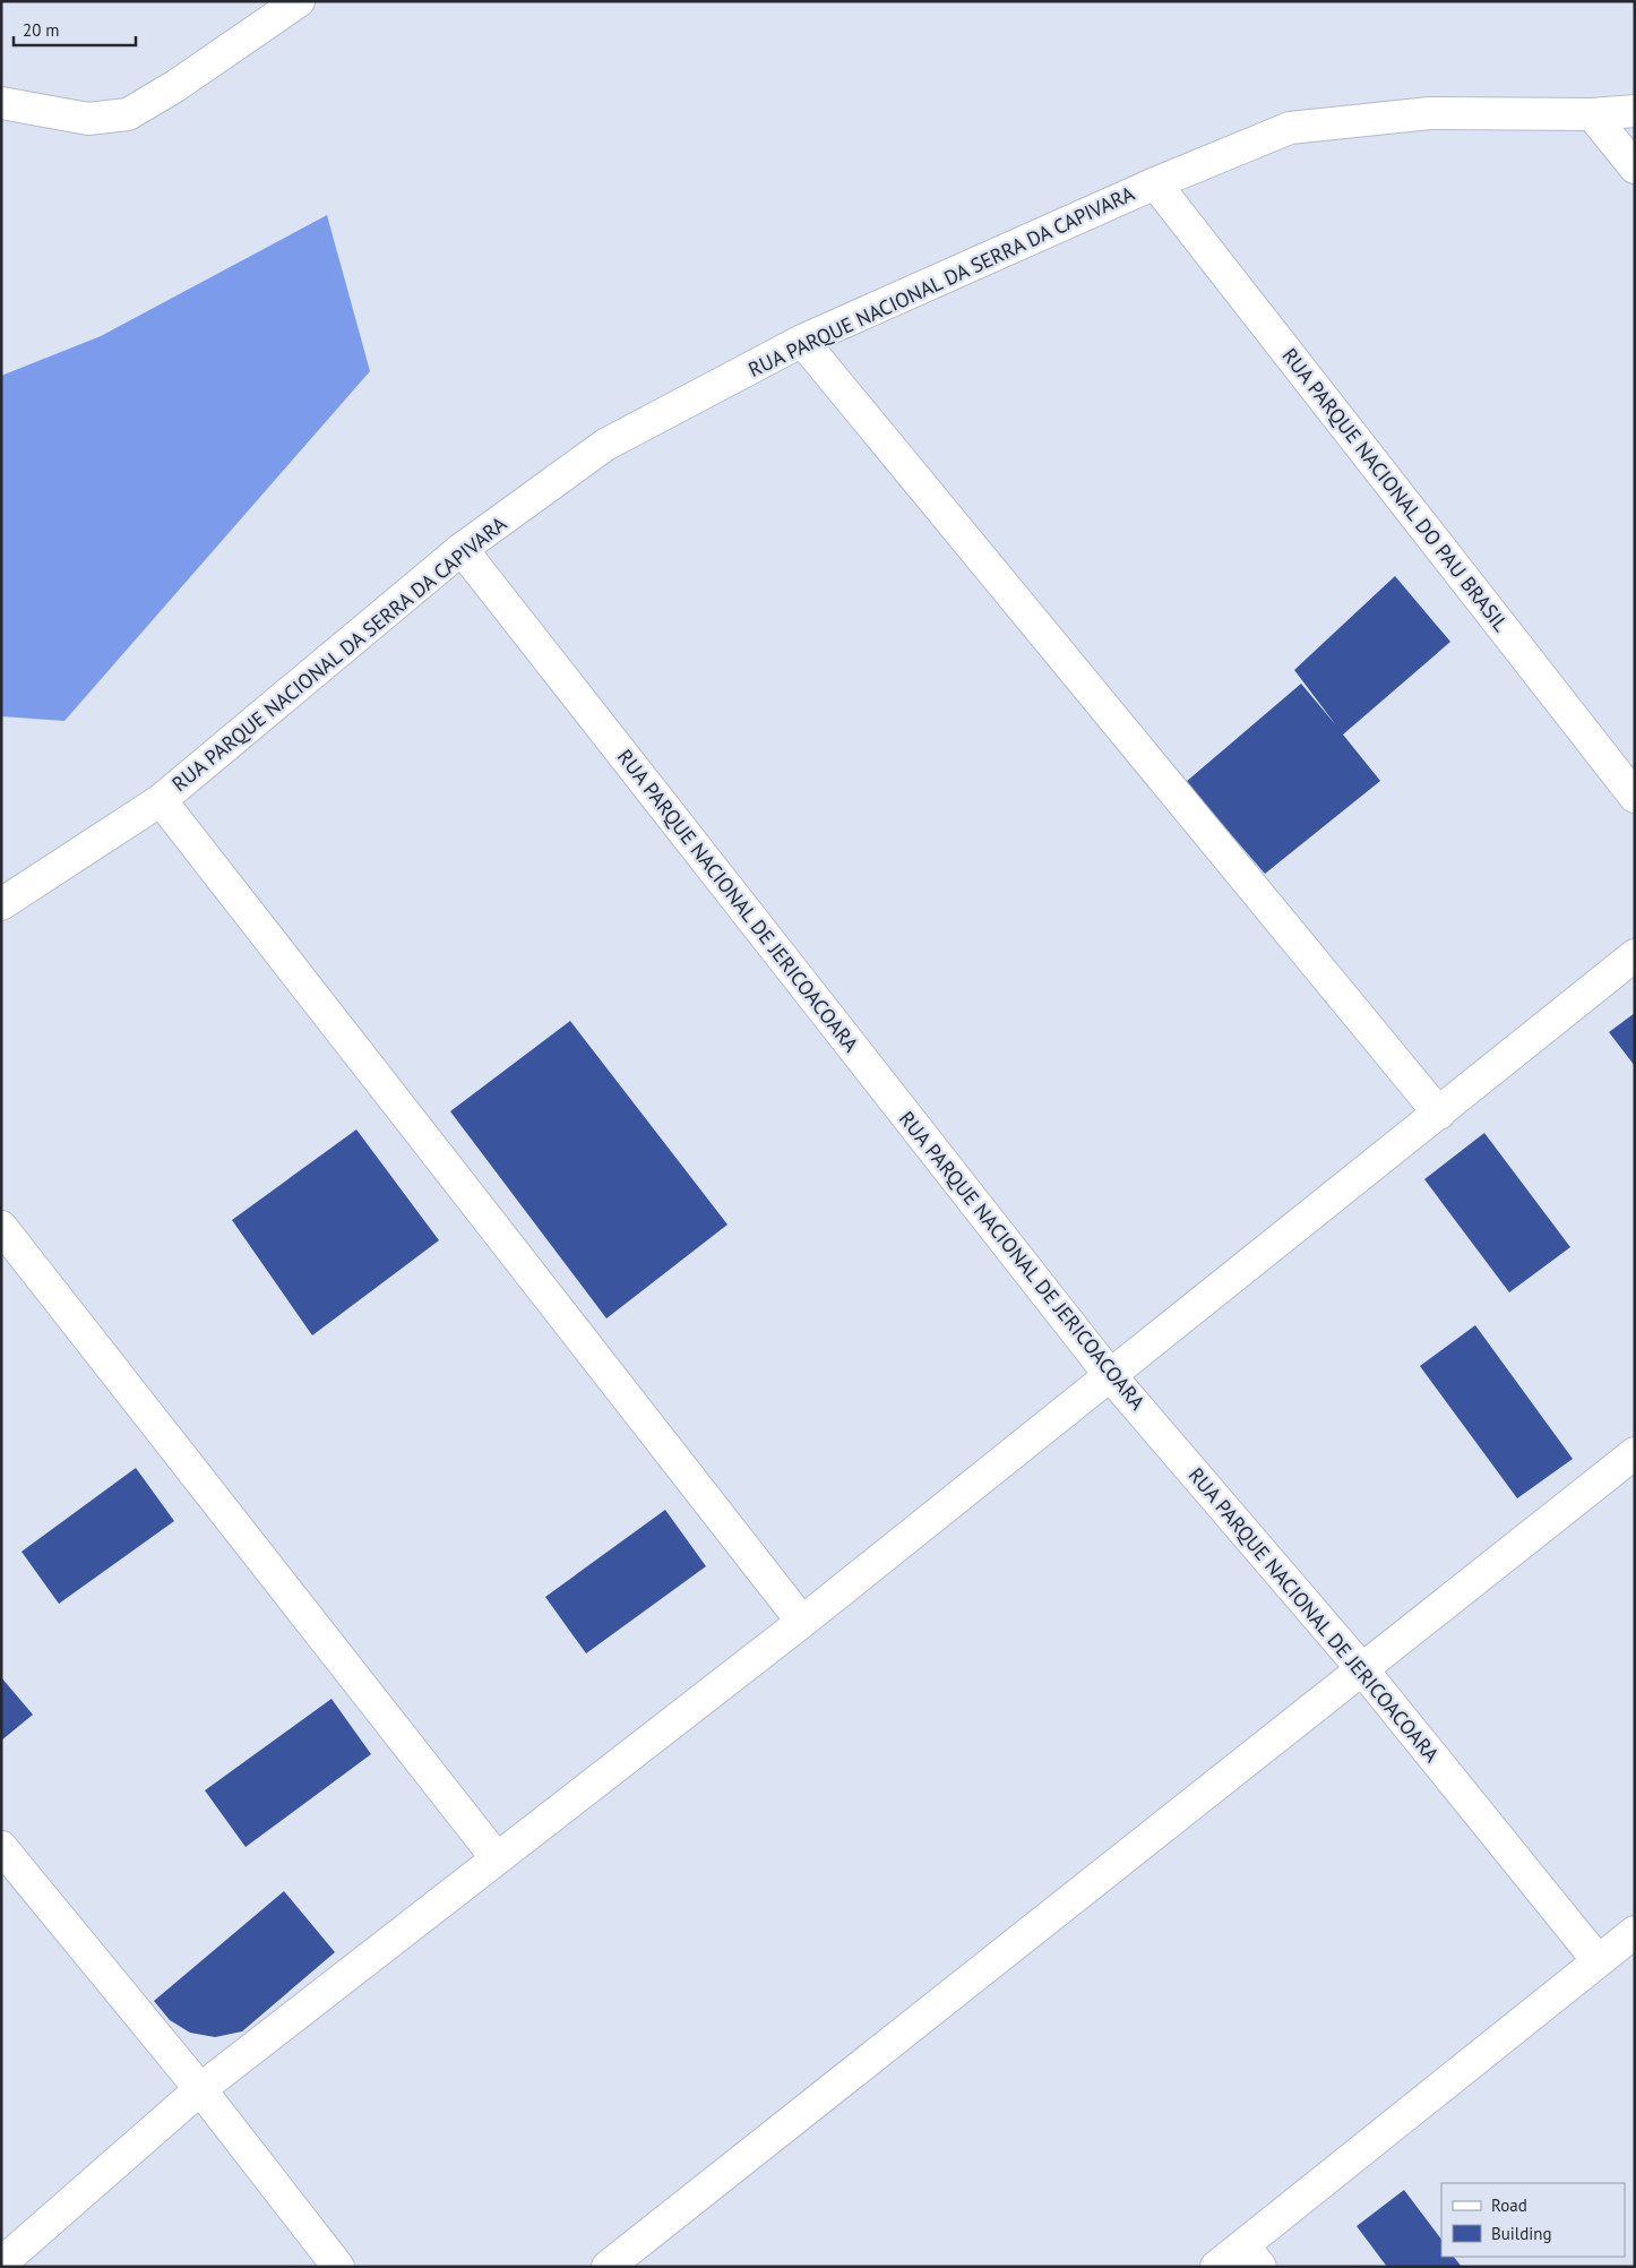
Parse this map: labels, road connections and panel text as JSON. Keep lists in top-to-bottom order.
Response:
{
  "streets": {
    "street": ["RUA PARQUE NACIONAL DA SERRA DA CAPIVARA", "RUA PARQUE NACIONAL DO PAU BRASIL", "RUA PARQUE NACIONAL DE JERICOACOARA"]
  },
  "crossings": [
    ["RUA PARQUE NACIONAL DA SERRA DA CAPIVARA", "RUA PARQUE NACIONAL DO PAU BRASIL"],
    ["RUA PARQUE NACIONAL DA SERRA DA CAPIVARA", "RUA PARQUE NACIONAL DE JERICOACOARA"]
  ],
  "legend": ["Road", "Building"],
  "scale_bar": "20 m"
}
